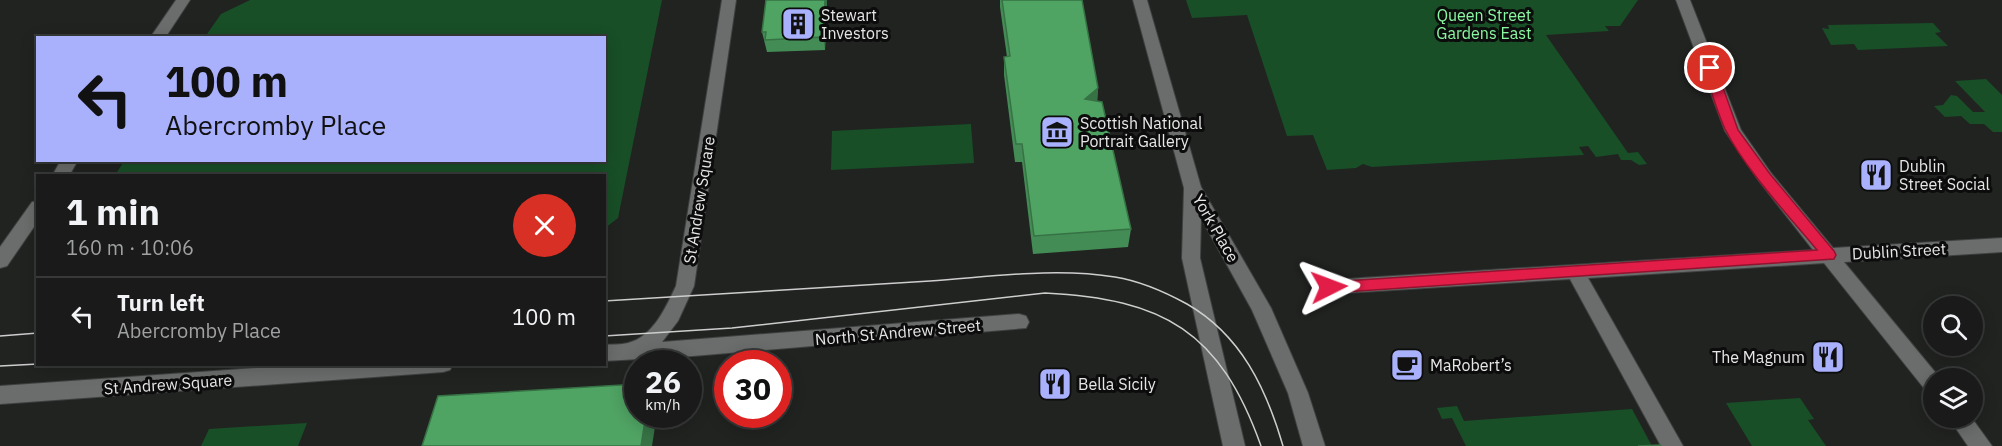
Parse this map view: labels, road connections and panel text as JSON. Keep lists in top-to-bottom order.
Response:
{
  "streets": {
    "street": [
      "St Andrew Square",
      "York Place",
      "Dublin Street",
      "North St Andrew Street"
    ]
  },
  "parks": ["Queen Street Gardens East"],
  "places": {
    "building": ["Stewart Investors"],
    "museum": ["Scottish National Portrait Gallery"],
    "restaurant": ["Dublin Street Social", "The Magnum", "Bella Sicily"],
    "cafe": ["MaRobert’s"]
  },
  "page": {
    "turn": ["100 m", "Abercromby Place"],
    "heading": ["1 min", "160 m · 10:06"],
    "list": [
      {
        "name": "Turn left",
        "note": "Abercromby Place",
        "value": "100 m"
      }
    ],
    "speed": "26 km/h",
    "limit": "30"
  }
}
